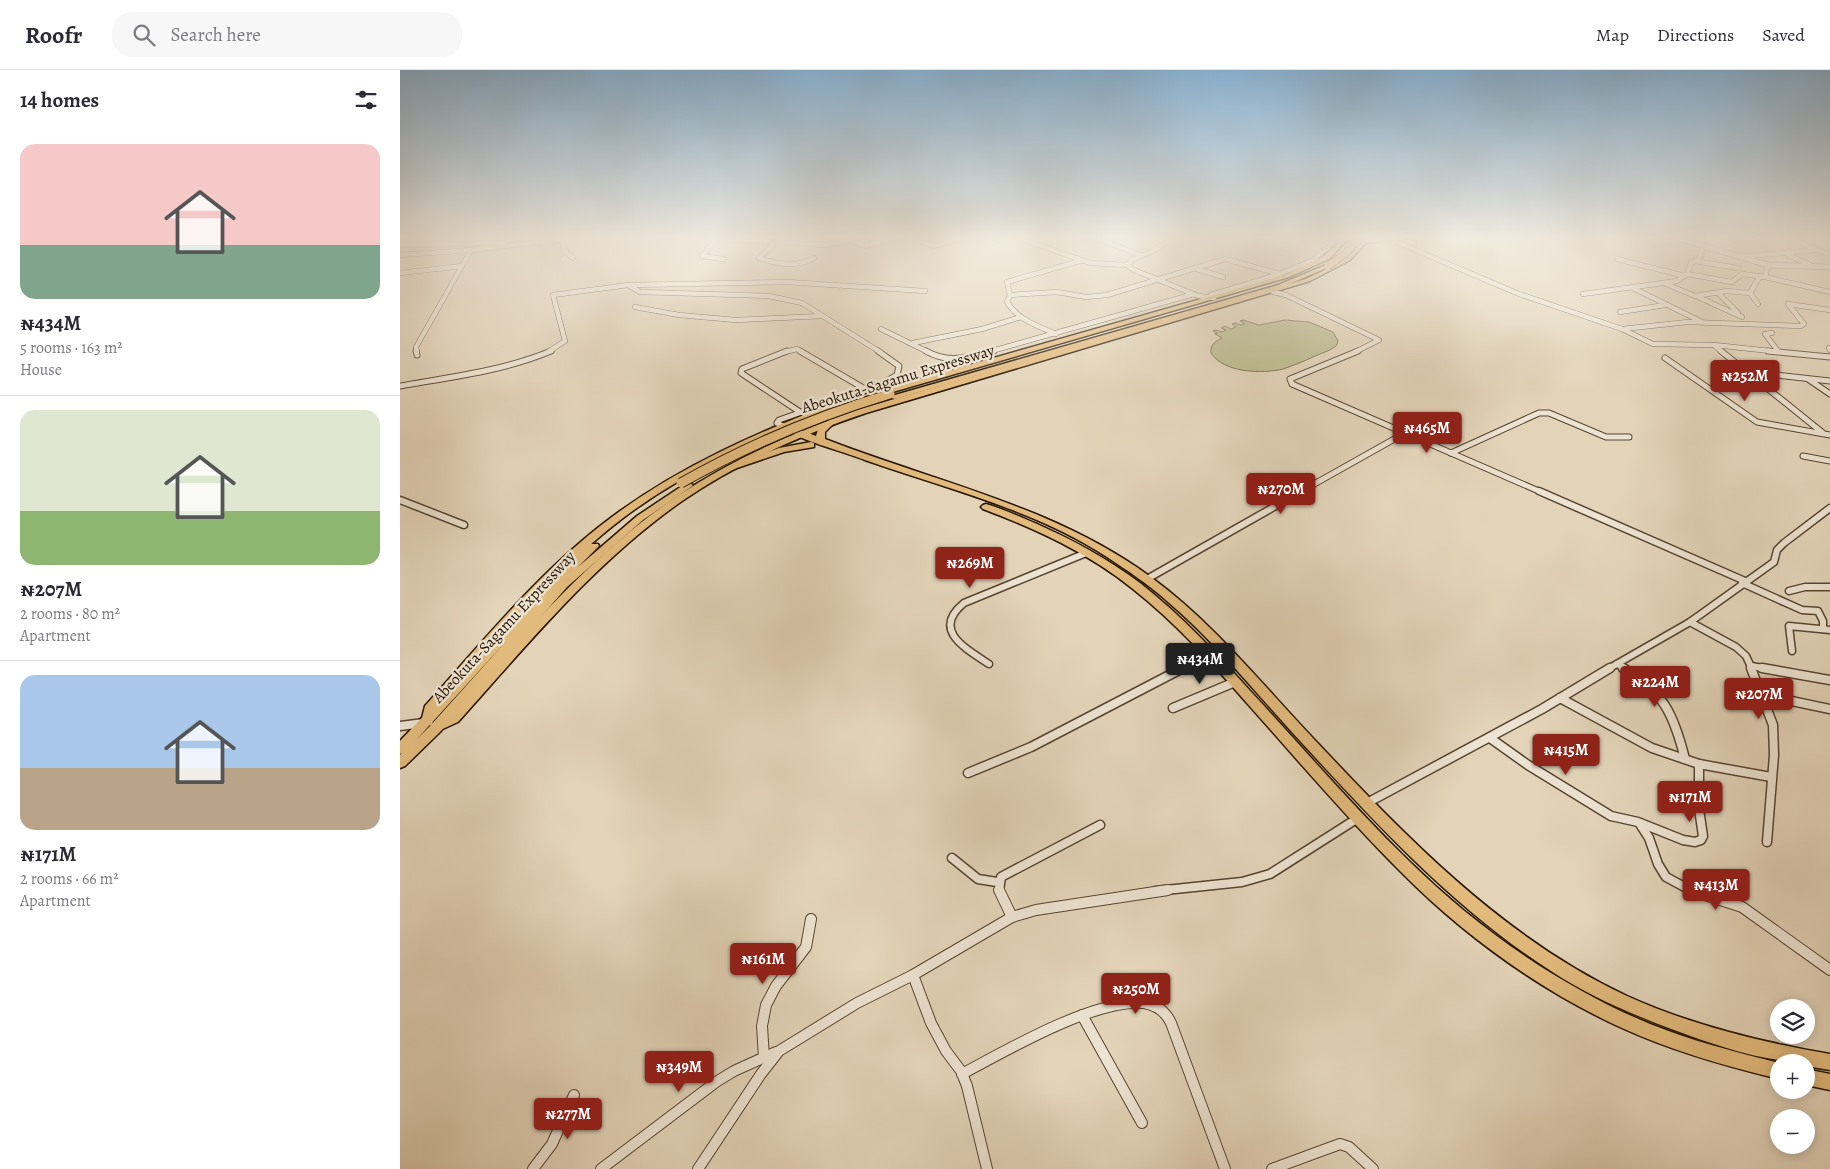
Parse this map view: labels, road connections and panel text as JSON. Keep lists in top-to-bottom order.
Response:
{
  "streets": {
    "main road": ["Abeokuta-Sagamu Expressway"]
  },
  "page": {
    "header": "Roofr",
    "search": "Search here",
    "nav": ["Map", "Directions", "Saved"],
    "heading": "14 homes",
    "list": [
      {
        "name": "₦434M",
        "note": "5 rooms · 163 m² · House"
      },
      {
        "name": "₦207M",
        "note": "2 rooms · 80 m² · Apartment"
      },
      {
        "name": "₦171M",
        "note": "2 rooms · 66 m² · Apartment"
      }
    ],
    "price": [
      "₦252M",
      "₦465M",
      "₦270M",
      "₦269M",
      "₦434M",
      "₦224M",
      "₦207M",
      "₦415M",
      "₦171M",
      "₦413M",
      "₦161M",
      "₦250M",
      "₦349M",
      "₦277M"
    ],
    "map_buttons": ["+", "−"]
  }
}
